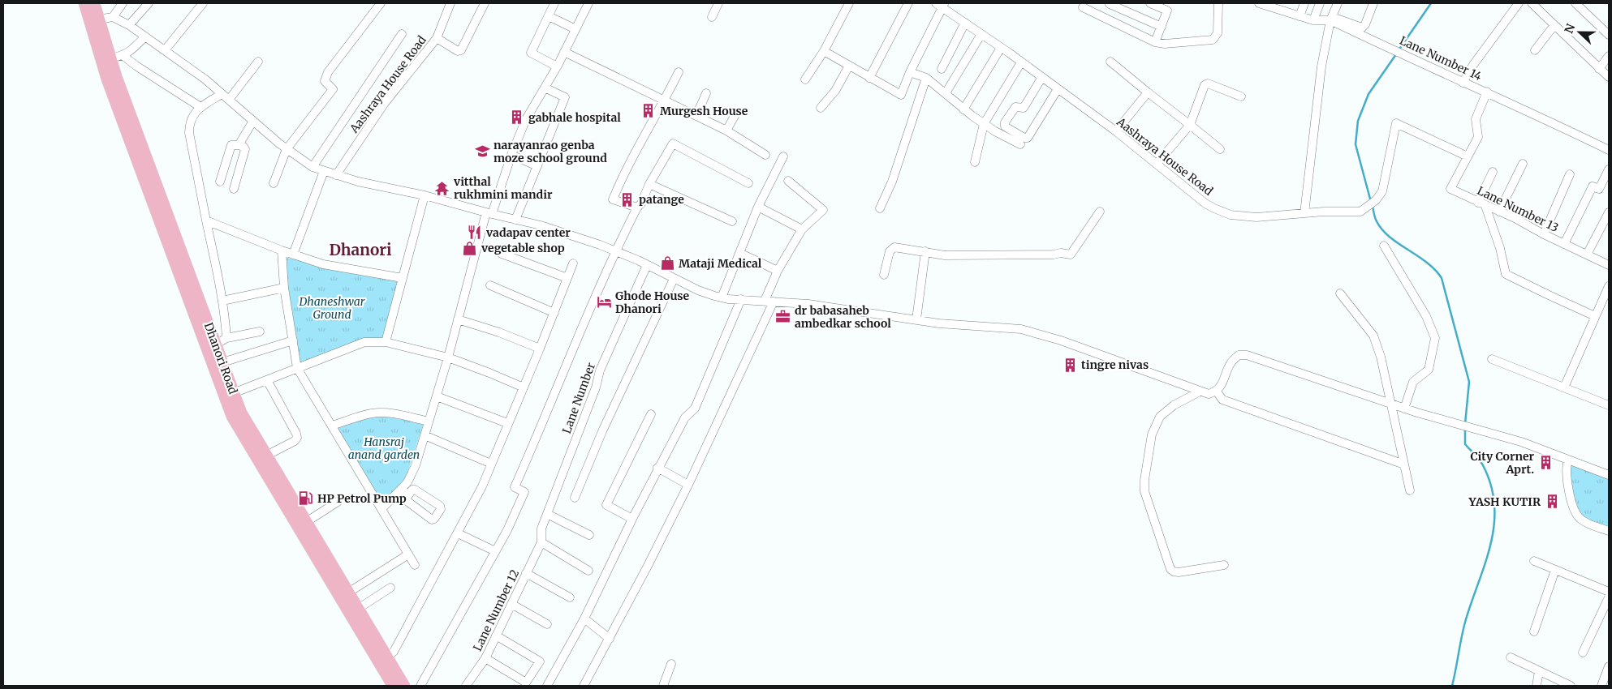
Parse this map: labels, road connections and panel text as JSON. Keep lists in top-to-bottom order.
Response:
{
  "streets": {
    "main road": ["Dhanori Road"],
    "street": [
      "Lane Number 14",
      "Aashraya House Road",
      "Lane Number 13",
      "Lane Number",
      "Lane Number 12"
    ]
  },
  "crossings": [
    ["Aashraya House Road", "Lane Number 13"],
    ["Lane Number", "Lane Number 12"]
  ],
  "districts": ["Dhanori"],
  "parks": ["Dhaneshwar Ground", "Hansraj anand garden"],
  "places": {
    "building": [
      "Murgesh House",
      "gabhale hospital",
      "patange",
      "tingre nivas",
      "City Corner Aprt.",
      "YASH KUTIR"
    ],
    "school or university": ["narayanrao genba moze school ground"],
    "temple": ["vitthal rukhmini mandir"],
    "restaurant": ["vadapav center"],
    "shop": ["vegetable shop", "Mataji Medical"],
    "hotel": ["Ghode House Dhanori"],
    "office": ["dr babasaheb ambedkar school"],
    "fuel station": ["HP Petrol Pump"]
  },
  "north": "left"
}
